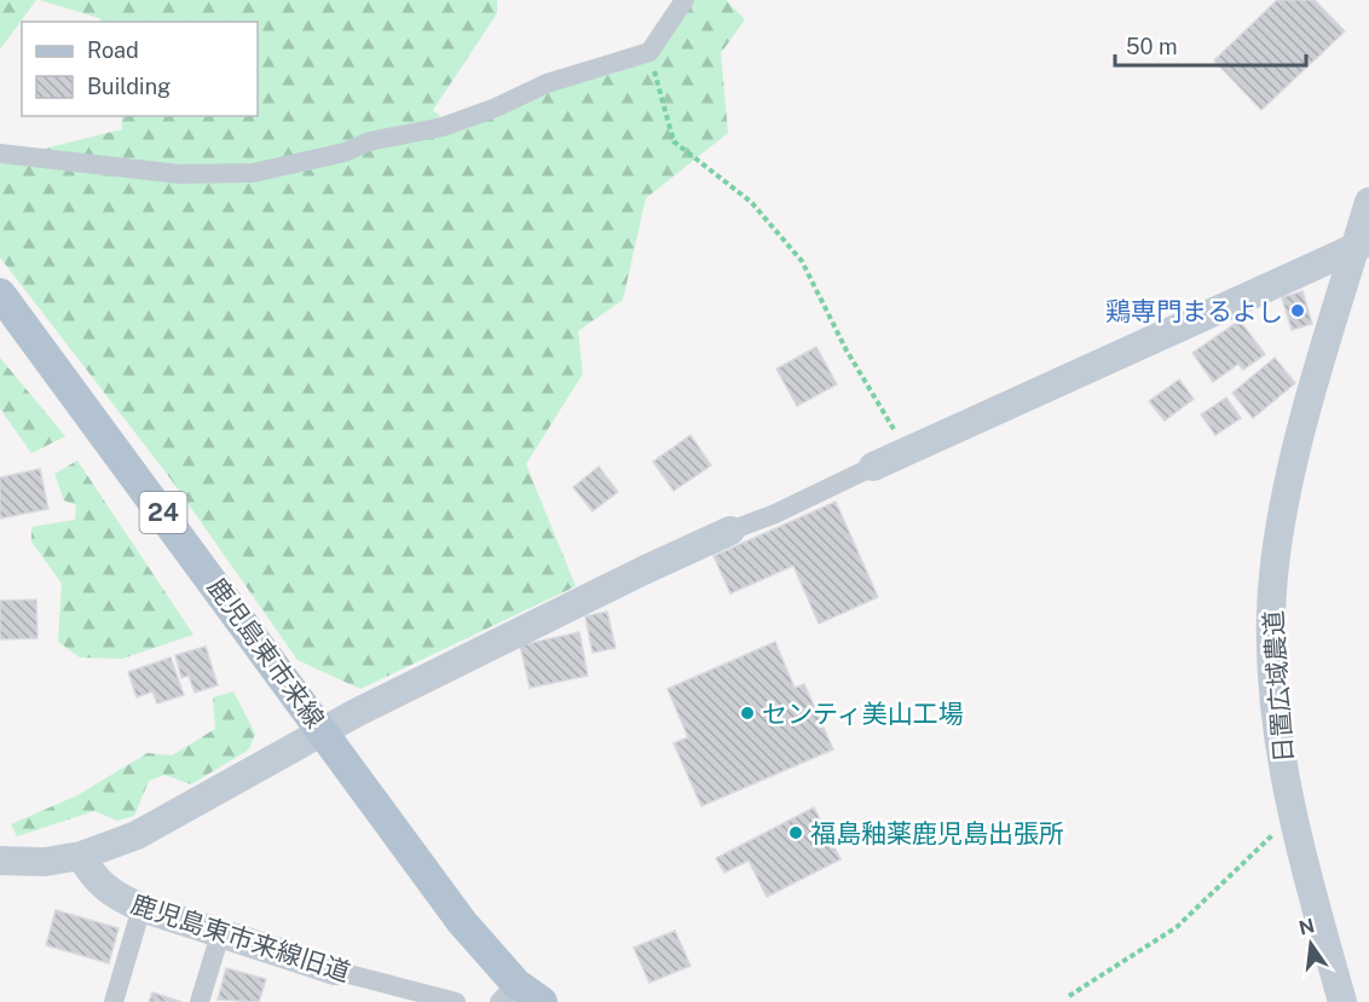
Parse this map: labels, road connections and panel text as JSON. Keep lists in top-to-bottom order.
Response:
{
  "streets": {
    "main road": ["24", "鹿児島東市来線"],
    "street": ["日置広域農道", "鹿児島東市来線旧道"]
  },
  "places": ["鶏専門まるよし", "センティ美山工場", "福島釉薬鹿児島出張所"],
  "legend": ["Road", "Building"],
  "scale_bar": "50 m",
  "north": "top"
}
